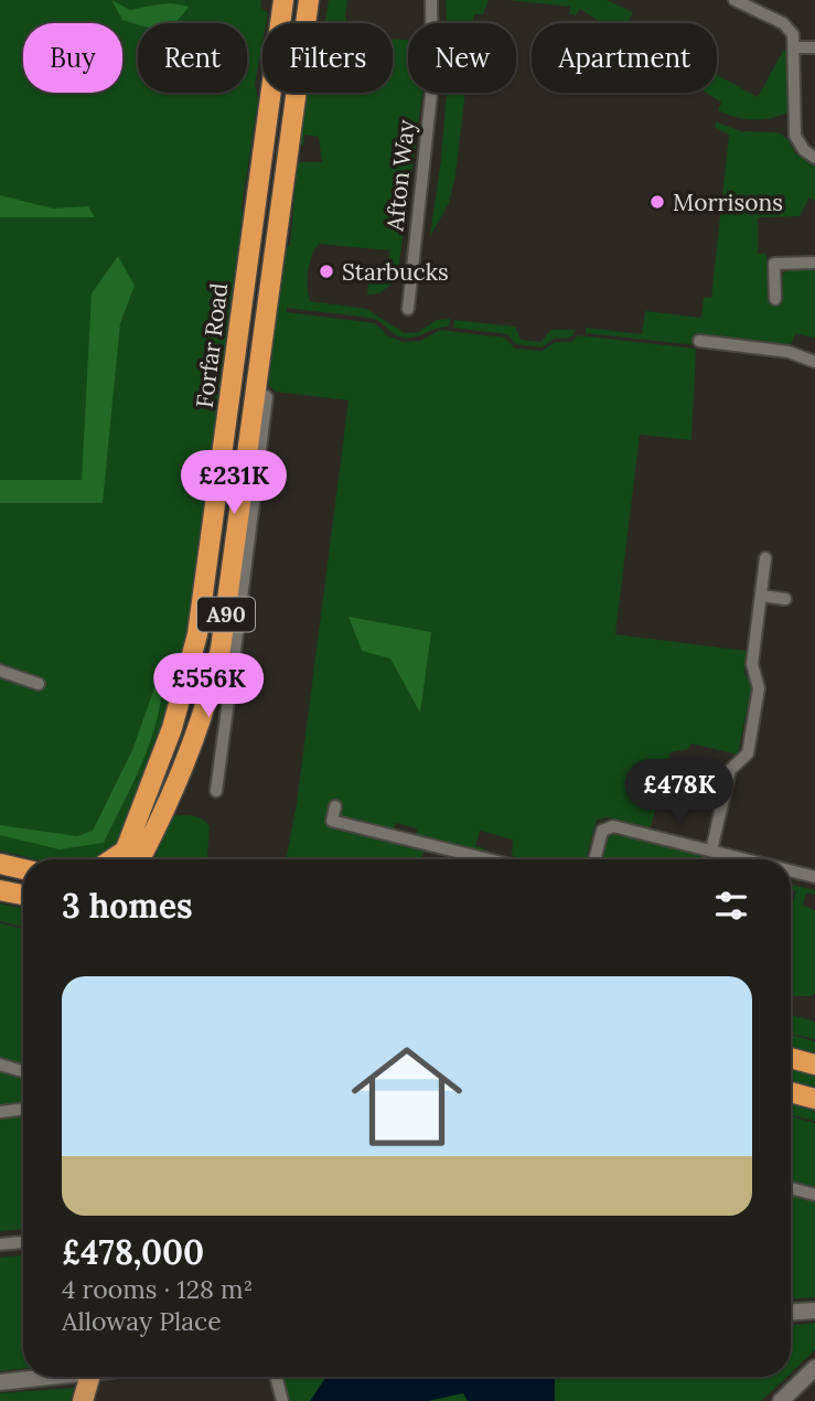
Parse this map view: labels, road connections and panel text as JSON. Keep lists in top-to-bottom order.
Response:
{
  "streets": {
    "highway": ["Forfar Road", "A90"],
    "street": ["Afton Way"]
  },
  "places": ["Morrisons", "Starbucks"],
  "page": {
    "chip": [
      "Buy",
      "Rent",
      "Filters",
      "New",
      "Apartment"
    ],
    "price": ["£231K", "£556K", "£478K"],
    "heading": "3 homes",
    "list": [
      {
        "name": "£478,000",
        "note": "4 rooms · 128 m² · Alloway Place"
      }
    ]
  }
}
